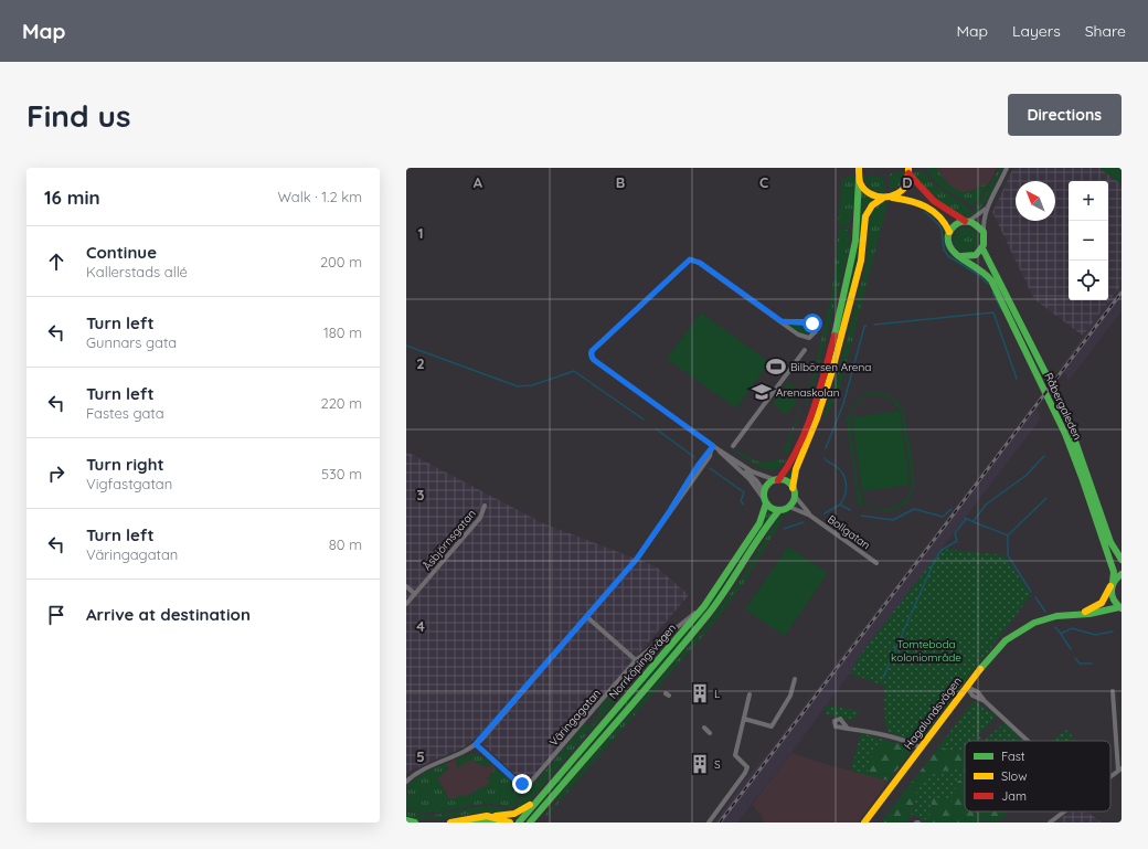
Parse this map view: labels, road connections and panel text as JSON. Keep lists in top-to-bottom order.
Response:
{
  "streets": {
    "main road": ["Råbergaleden", "Norrköpingsvägen", "Hagalundsvägen"],
    "street": ["Bollgatan", "Åsbjörnsgatan", "Väringagatan"]
  },
  "crossings": [
    ["Råbergaleden", "Hagalundsvägen"],
    ["Bollgatan", "Norrköpingsvägen"],
    ["Norrköpingsvägen", "Väringagatan"]
  ],
  "parks": ["Tomteboda koloniområde"],
  "places": {
    "sports": ["Bilbörsen Arena"],
    "school or university": ["Arenaskolan"],
    "building": ["L", "S"]
  },
  "legend": ["Fast", "Slow", "Jam"],
  "north": "top left",
  "page": {
    "header": "Map",
    "nav": ["Map", "Layers", "Share"],
    "buttons": "Directions",
    "title": "Find us",
    "heading": ["16 min", "Walk · 1.2 km"],
    "map_buttons": ["+", "−"],
    "list": [
      ["Continue", "Kallerstads allé", "200 m"],
      ["Turn left", "Gunnars gata", "180 m"],
      ["Turn left", "Fastes gata", "220 m"],
      ["Turn right", "Vigfastgatan", "530 m"],
      ["Turn left", "Väringagatan", "80 m"],
      "Arrive at destination"
    ]
  },
  "grid": {
    "columns": [
      "A",
      "B",
      "C",
      "D"
    ],
    "rows": [
      "1",
      "2",
      "3",
      "4",
      "5"
    ]
  }
}
